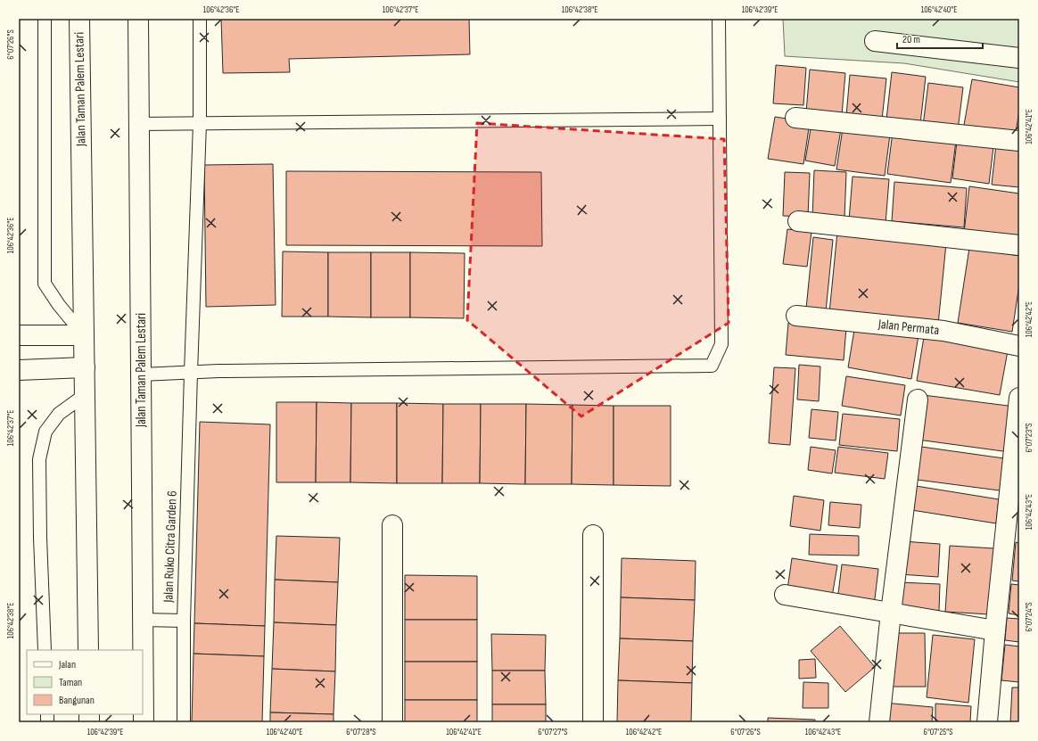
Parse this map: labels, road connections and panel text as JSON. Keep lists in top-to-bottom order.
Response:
{
  "streets": {
    "street": ["Jalan Taman Palem Lestari", "Jalan Permata"],
    "lane": ["Jalan Ruko Citra Garden 6"]
  },
  "legend": ["Jalan", "Taman", "Bangunan"],
  "scale_bar": "20 m",
  "coordinates": [
    "106°42'36\"E",
    "106°42'37\"E",
    "106°42'38\"E",
    "106°42'39\"E",
    "106°42'40\"E",
    "6°07'26\"S",
    "106°42'41\"E",
    "106°42'42\"E",
    "6°07'23\"S",
    "106°42'43\"E",
    "6°07'24\"S",
    "6°07'28\"S",
    "6°07'27\"S",
    "6°07'25\"S"
  ]
}
